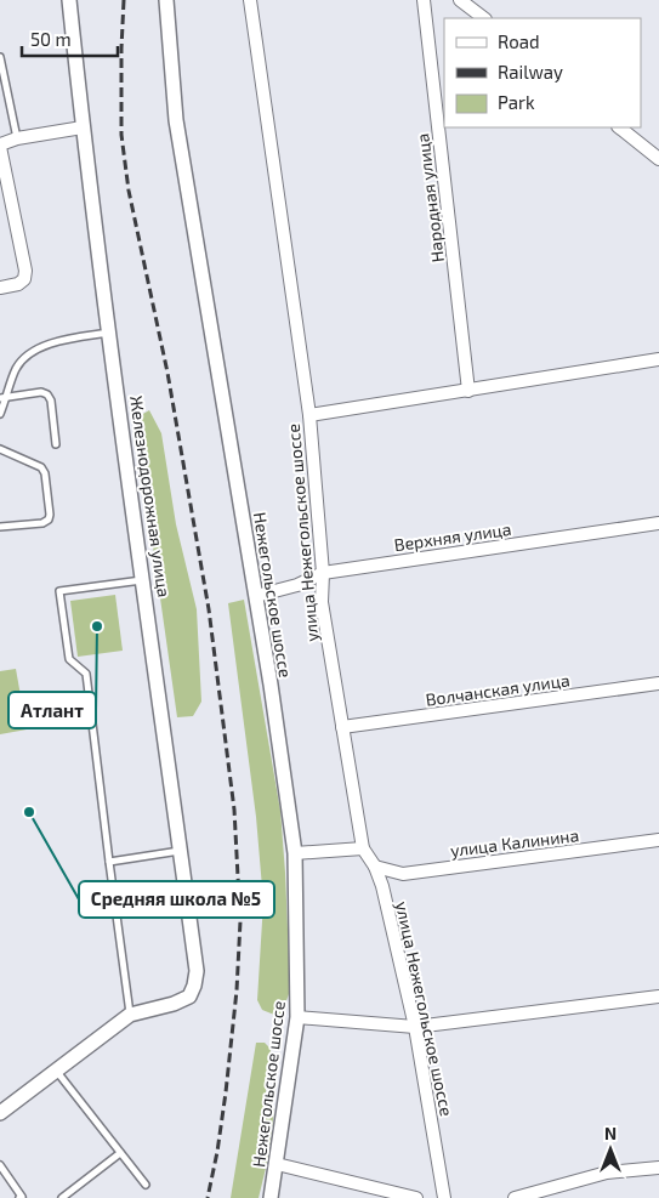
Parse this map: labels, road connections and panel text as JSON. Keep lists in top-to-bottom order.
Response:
{
  "streets": {
    "street": [
      "Народная улица",
      "Железнодорожная улица",
      "улица Нежегольское шоссе",
      "Верхняя улица",
      "Нежегольское шоссе",
      "Волчанская улица",
      "улица Калинина"
    ]
  },
  "crossings": [
    ["улица Нежегольское шоссе", "Верхняя улица"],
    ["улица Нежегольское шоссе", "Волчанская улица"],
    ["улица Нежегольское шоссе", "улица Калинина"],
    ["Верхняя улица", "Нежегольское шоссе"]
  ],
  "places": ["Атлант", "Средняя школа №5"],
  "legend": ["Road", "Railway", "Park"],
  "scale_bar": "50 m",
  "north": "top"
}
